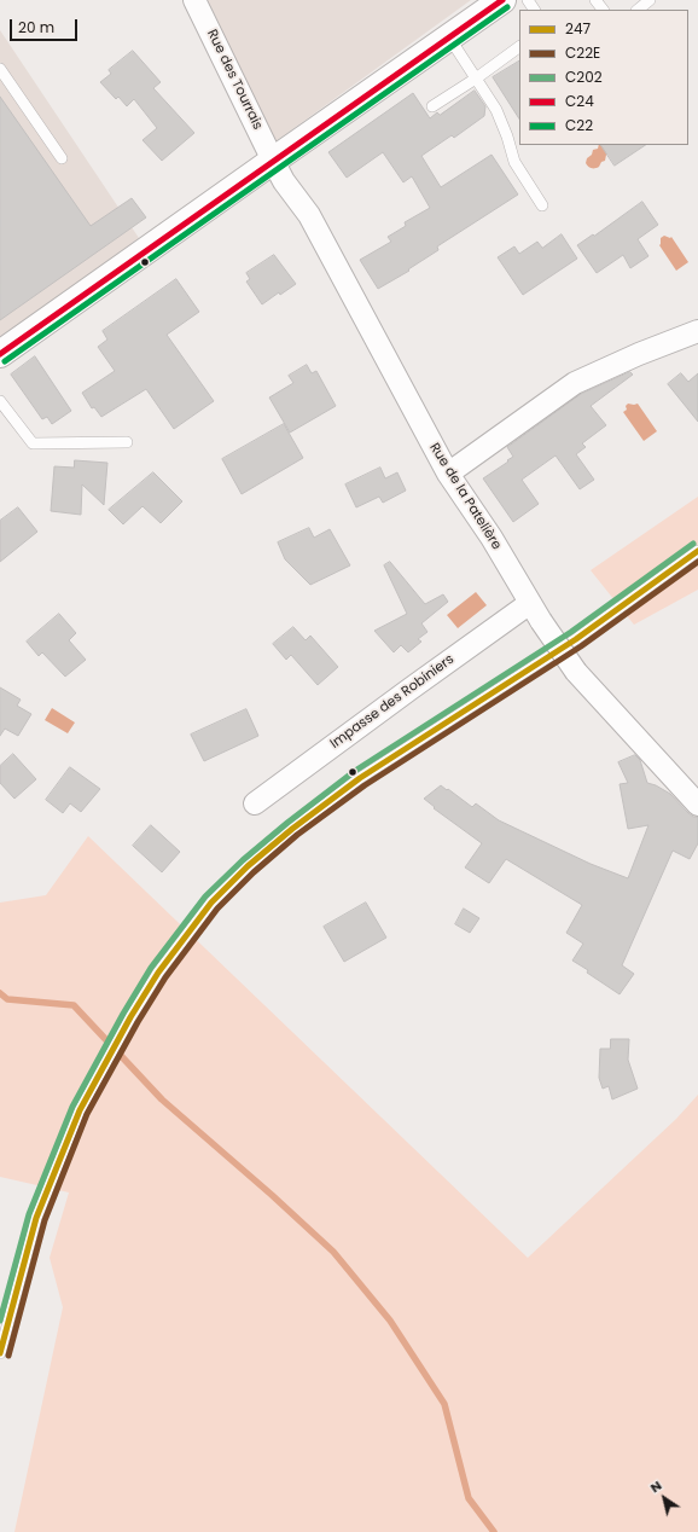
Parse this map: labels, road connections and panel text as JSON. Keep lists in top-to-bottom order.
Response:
{
  "streets": {
    "street": ["Rue des Tourrais", "Rue de la Patelière", "Impasse des Robiniers"]
  },
  "crossings": [
    ["Rue des Tourrais", "Rue de la Patelière"],
    ["Rue de la Patelière", "Impasse des Robiniers"]
  ],
  "lines": [
    "transit line C24",
    "transit line C22",
    "transit line C202",
    "transit line 247",
    "transit line C22E"
  ],
  "legend": [
    "247",
    "C22E",
    "C202",
    "C24",
    "C22"
  ],
  "scale_bar": "20 m",
  "north": "top left"
}
